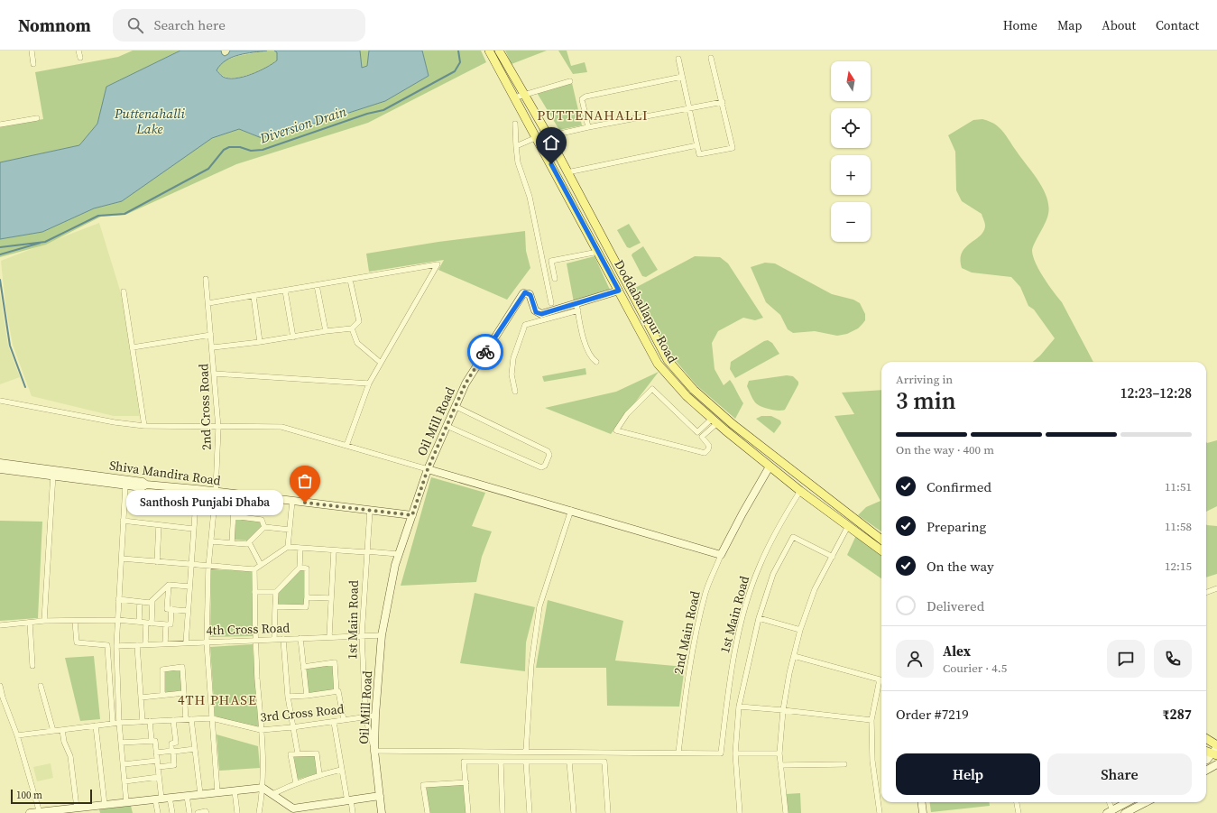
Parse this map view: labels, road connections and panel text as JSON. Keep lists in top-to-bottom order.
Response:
{
  "streets": {
    "main road": ["Doddaballapur Road"],
    "street": [
      "2nd Cross Road",
      "Oil Mill Road",
      "Shiva Mandira Road",
      "1st Main Road",
      "4th Cross Road",
      "2nd Main Road",
      "3rd Cross Road"
    ]
  },
  "crossings": [
    ["Doddaballapur Road", "1st Main Road"],
    ["Doddaballapur Road", "2nd Main Road"],
    ["2nd Cross Road", "Shiva Mandira Road"],
    ["2nd Cross Road", "4th Cross Road"],
    ["2nd Cross Road", "3rd Cross Road"],
    ["Oil Mill Road", "Shiva Mandira Road"],
    ["Oil Mill Road", "1st Main Road"],
    ["Oil Mill Road", "4th Cross Road"],
    ["Oil Mill Road", "3rd Cross Road"],
    ["Shiva Mandira Road", "1st Main Road"],
    ["1st Main Road", "4th Cross Road"],
    ["1st Main Road", "2nd Main Road"],
    ["1st Main Road", "3rd Cross Road"]
  ],
  "districts": ["PUTTENAHALLI", "4TH PHASE"],
  "water": ["Puttenahalli Lake", "Diversion Drain"],
  "places": ["Santhosh Punjabi Dhaba"],
  "scale_bar": "100 m",
  "north": "top",
  "page": {
    "header": "Nomnom",
    "search": "Search here",
    "nav": [
      "Home",
      "Map",
      "About",
      "Contact"
    ],
    "map_buttons": ["+", "−"],
    "heading": ["3 min", "Arriving in", "12:23–12:28"],
    "panel": [
      "Alex",
      "Courier · 4.5",
      "Order #7219",
      "₹287"
    ],
    "bar": "On the way · 400 m",
    "list": [
      ["Confirmed", "11:51"],
      ["Preparing", "11:58"],
      ["On the way", "12:15"],
      "Delivered"
    ],
    "bubble": "Santhosh Punjabi Dhaba",
    "buttons": ["Help", "Share"],
    "scale": "100 m"
  }
}
